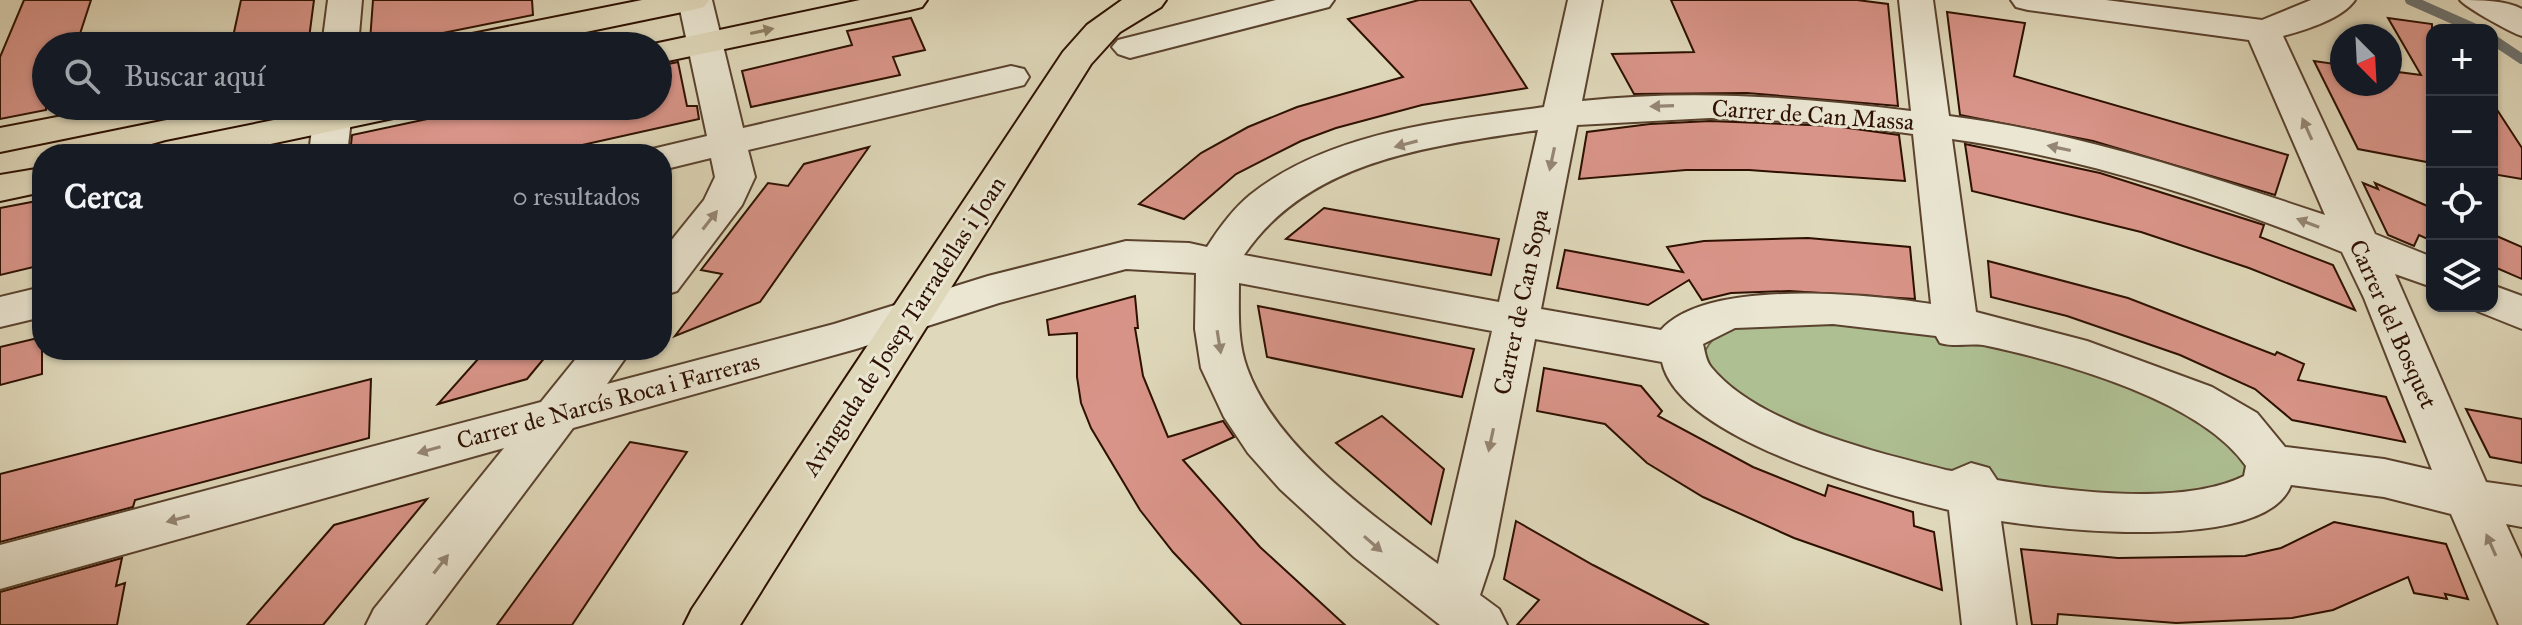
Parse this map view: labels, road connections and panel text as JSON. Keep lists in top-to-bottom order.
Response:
{
  "streets": {
    "main road": ["Avinguda de Josep Tarradellas i Joan"],
    "street": [
      "Carrer de Can Massa",
      "Carrer de Can Sopa",
      "Carrer del Bosquet",
      "Carrer de Narcís Roca i Farreras"
    ]
  },
  "crossings": [
    ["Carrer de Can Massa", "Carrer de Can Sopa"],
    ["Carrer de Can Massa", "Carrer del Bosquet"],
    ["Carrer de Can Massa", "Carrer de Narcís Roca i Farreras"],
    ["Carrer de Can Sopa", "Carrer de Narcís Roca i Farreras"],
    ["Avinguda de Josep Tarradellas i Joan", "Carrer de Narcís Roca i Farreras"]
  ],
  "one_way": ["Carrer de Can Sopa"],
  "north": "bottom right",
  "page": {
    "map_buttons": ["+", "−"],
    "search": "Buscar aquí",
    "heading": ["Cerca", "0 resultados"]
  }
}
